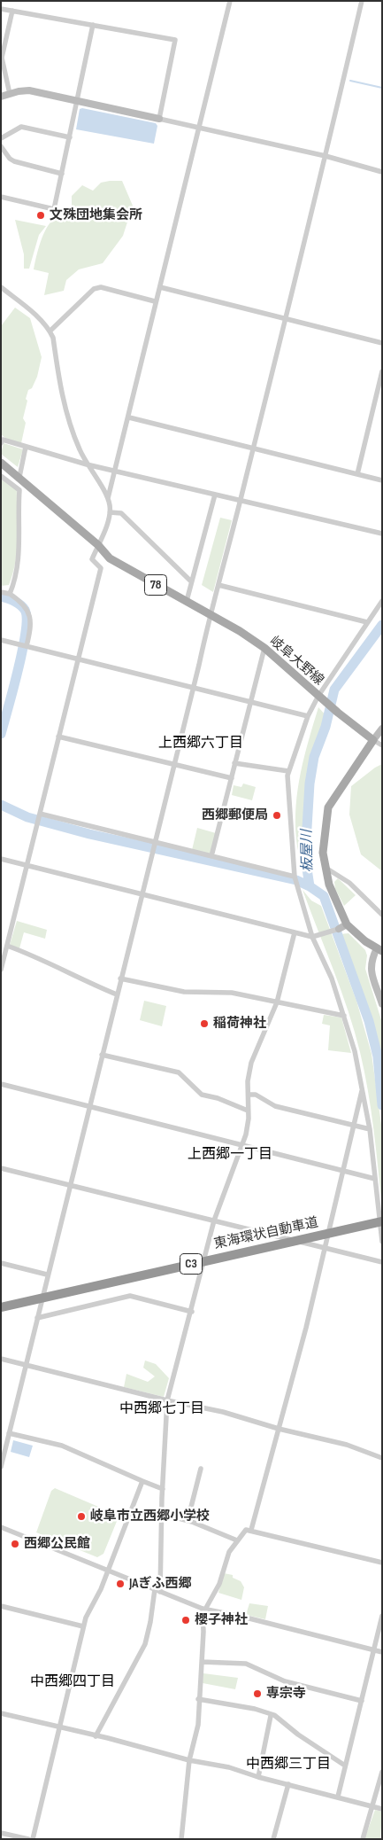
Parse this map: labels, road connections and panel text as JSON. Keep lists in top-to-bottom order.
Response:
{
  "streets": {
    "highway": ["東海環状自動車道", "C3"],
    "main road": ["78", "岐阜大野線"]
  },
  "districts": [
    "上西郷六丁目",
    "上西郷一丁目",
    "中西郷七丁目",
    "中西郷四丁目",
    "中西郷三丁目"
  ],
  "water": ["板屋川"],
  "places": [
    "文殊団地集会所",
    "西郷郵便局",
    "稲荷神社",
    "岐阜市立西郷小学校",
    "西郷公民館",
    "JAぎふ西郷",
    "櫻子神社",
    "専宗寺"
  ]
}
